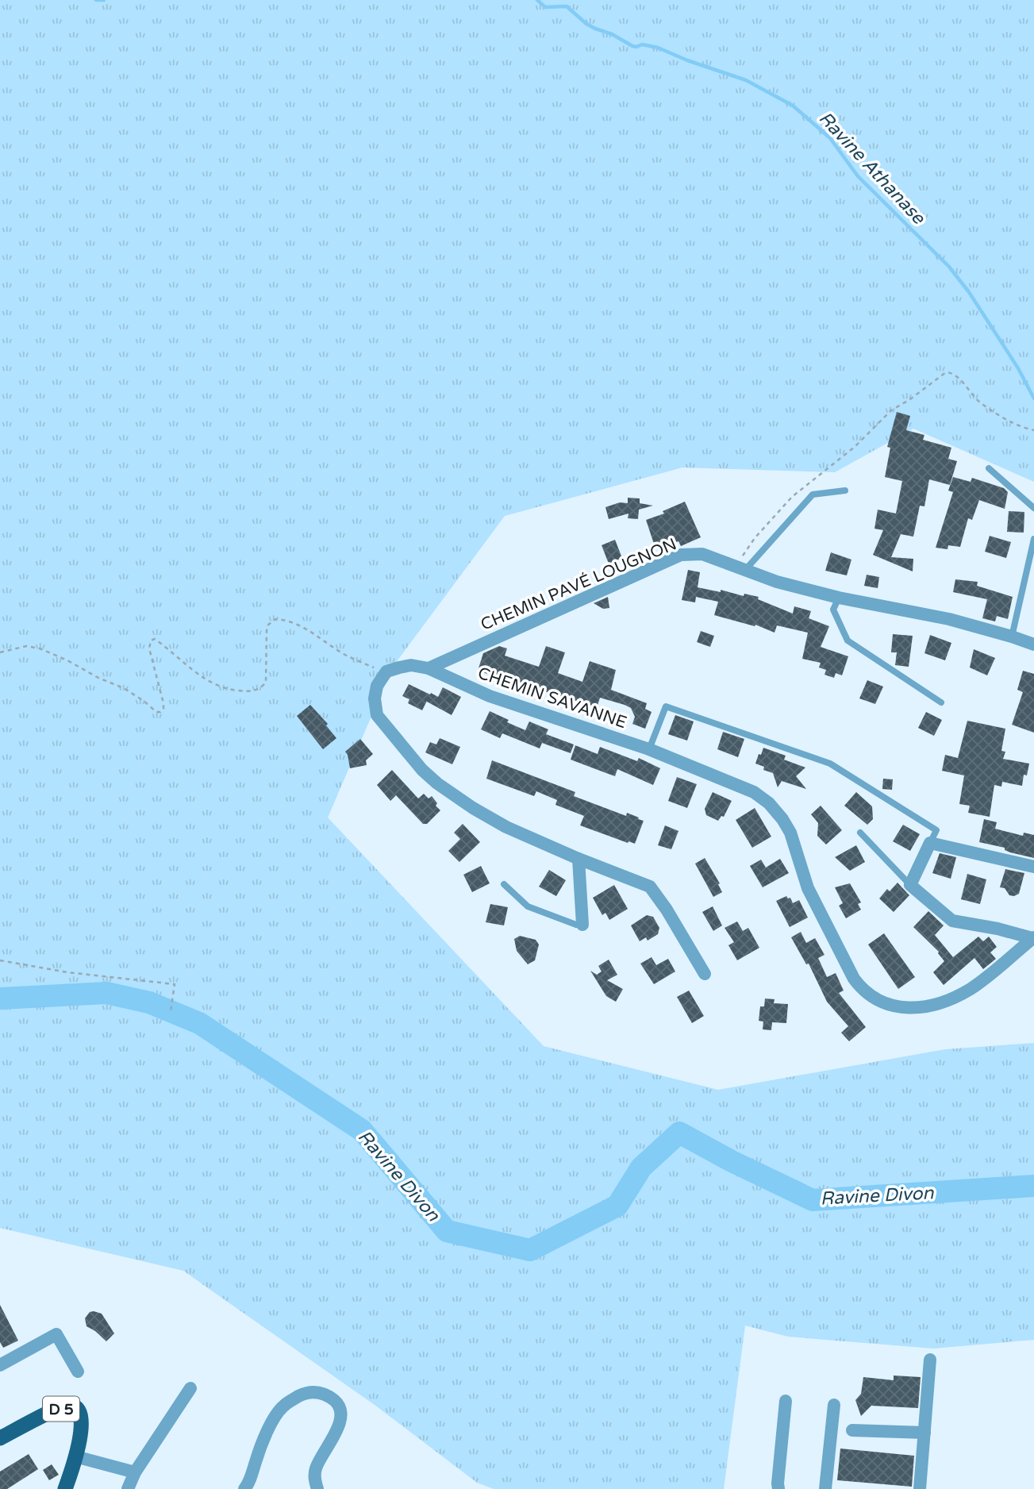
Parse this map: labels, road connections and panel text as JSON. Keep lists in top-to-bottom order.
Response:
{
  "streets": {
    "main road": ["D 5"],
    "street": ["CHEMIN PAVÉ LOUGNON", "CHEMIN SAVANNE"]
  },
  "crossings": [
    ["CHEMIN PAVÉ LOUGNON", "CHEMIN SAVANNE"]
  ],
  "water": ["Ravine Athanase", "Ravine Divon"]
}
